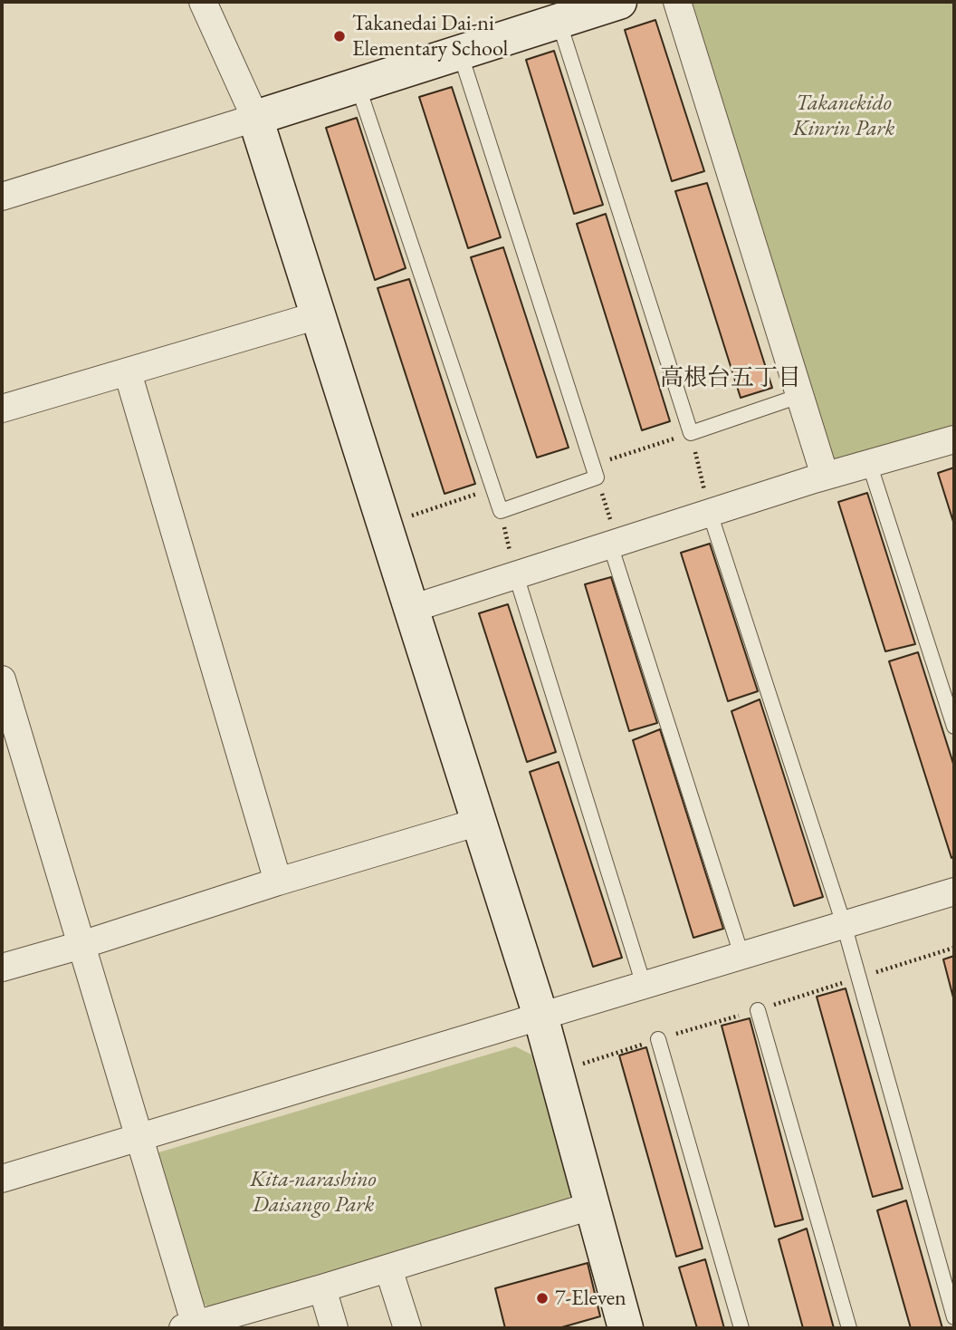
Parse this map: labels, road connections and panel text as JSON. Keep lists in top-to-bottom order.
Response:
{
  "districts": ["高根台五丁目"],
  "parks": ["Takanekido Kinrin Park", "Kita-narashino Daisango Park"],
  "places": ["Takanedai Dai-ni Elementary School", "7-Eleven"]
}
